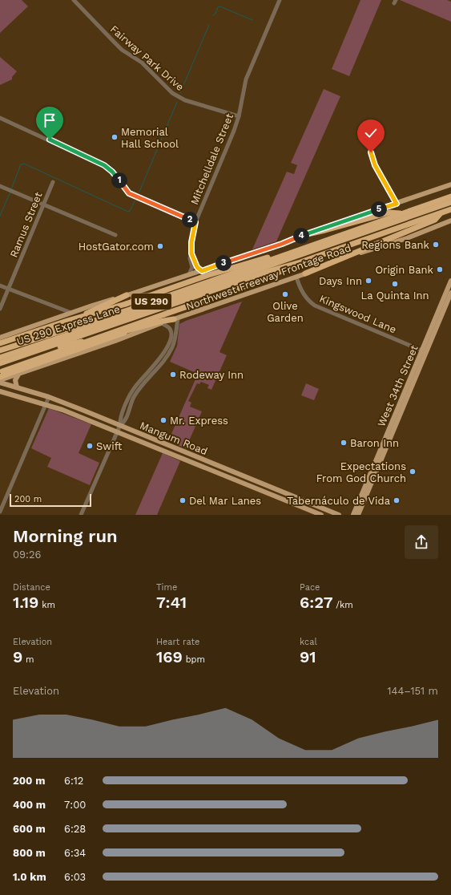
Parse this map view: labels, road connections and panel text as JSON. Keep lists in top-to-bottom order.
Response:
{
  "streets": {
    "highway": ["US 290", "US 290 Express Lane"],
    "main road": ["Northwest Freeway Frontage Road", "West 34th Street", "Mangum Road"],
    "street": [
      "Fairway Park Drive",
      "Mitchelldale Street",
      "Ramus Street",
      "Kingswood Lane"
    ]
  },
  "crossings": [
    ["Fairway Park Drive", "Mitchelldale Street"],
    ["Northwest Freeway Frontage Road", "Kingswood Lane"],
    ["Northwest Freeway Frontage Road", "Mangum Road"],
    ["Kingswood Lane", "West 34th Street"]
  ],
  "places": [
    "Memorial Hall School",
    "Regions Bank",
    "HostGator.com",
    "Origin Bank",
    "Days Inn",
    "La Quinta Inn",
    "Olive Garden",
    "Rodeway Inn",
    "Mr. Express",
    "Baron Inn",
    "Swift",
    "Expectations From God Church",
    "Del Mar Lanes",
    "Tabernáculo de Vida"
  ],
  "scale_bar": "200 m",
  "page": {
    "pins": [
      "1",
      "5",
      "2",
      "4",
      "3"
    ],
    "scale": "200 m",
    "heading": ["Morning run", "09:26"],
    "stats": [
      ["Distance", "1.19 km"],
      ["Time", "7:41"],
      ["Pace", "6:27 /km"],
      ["Elevation", "9 m"],
      ["Heart rate", "169 bpm"],
      ["kcal", "91"]
    ],
    "chart": ["Elevation", "144–151 m"],
    "list": [
      {
        "name": "200 m",
        "note": "6:12"
      },
      {
        "name": "400 m",
        "note": "7:00"
      },
      {
        "name": "600 m",
        "note": "6:28"
      },
      {
        "name": "800 m",
        "note": "6:34"
      },
      {
        "name": "1.0 km",
        "note": "6:03"
      }
    ]
  }
}
